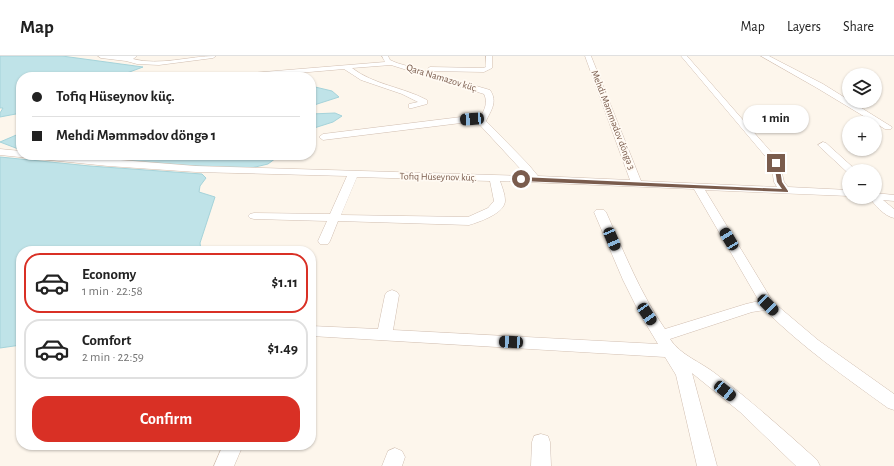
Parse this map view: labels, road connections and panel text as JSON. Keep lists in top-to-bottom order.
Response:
{
  "streets": {
    "street": ["Qara Namazov küç.", "Mehdi Məmmədov döngə 3", "Tofiq Hüseynov küç."]
  },
  "crossings": [
    ["Mehdi Məmmədov döngə 3", "Tofiq Hüseynov küç."]
  ],
  "page": {
    "header": "Map",
    "nav": ["Map", "Layers", "Share"],
    "map_buttons": ["+", "−"],
    "banner": ["Tofiq Hüseynov küç.", "Mehdi Məmmədov döngə 1"],
    "bubble": "1 min",
    "list": [
      {
        "name": "Economy",
        "note": "1 min · 22:58",
        "value": "$1.11"
      },
      {
        "name": "Comfort",
        "note": "2 min · 22:59",
        "value": "$1.49"
      }
    ],
    "buttons": "Confirm"
  }
}
